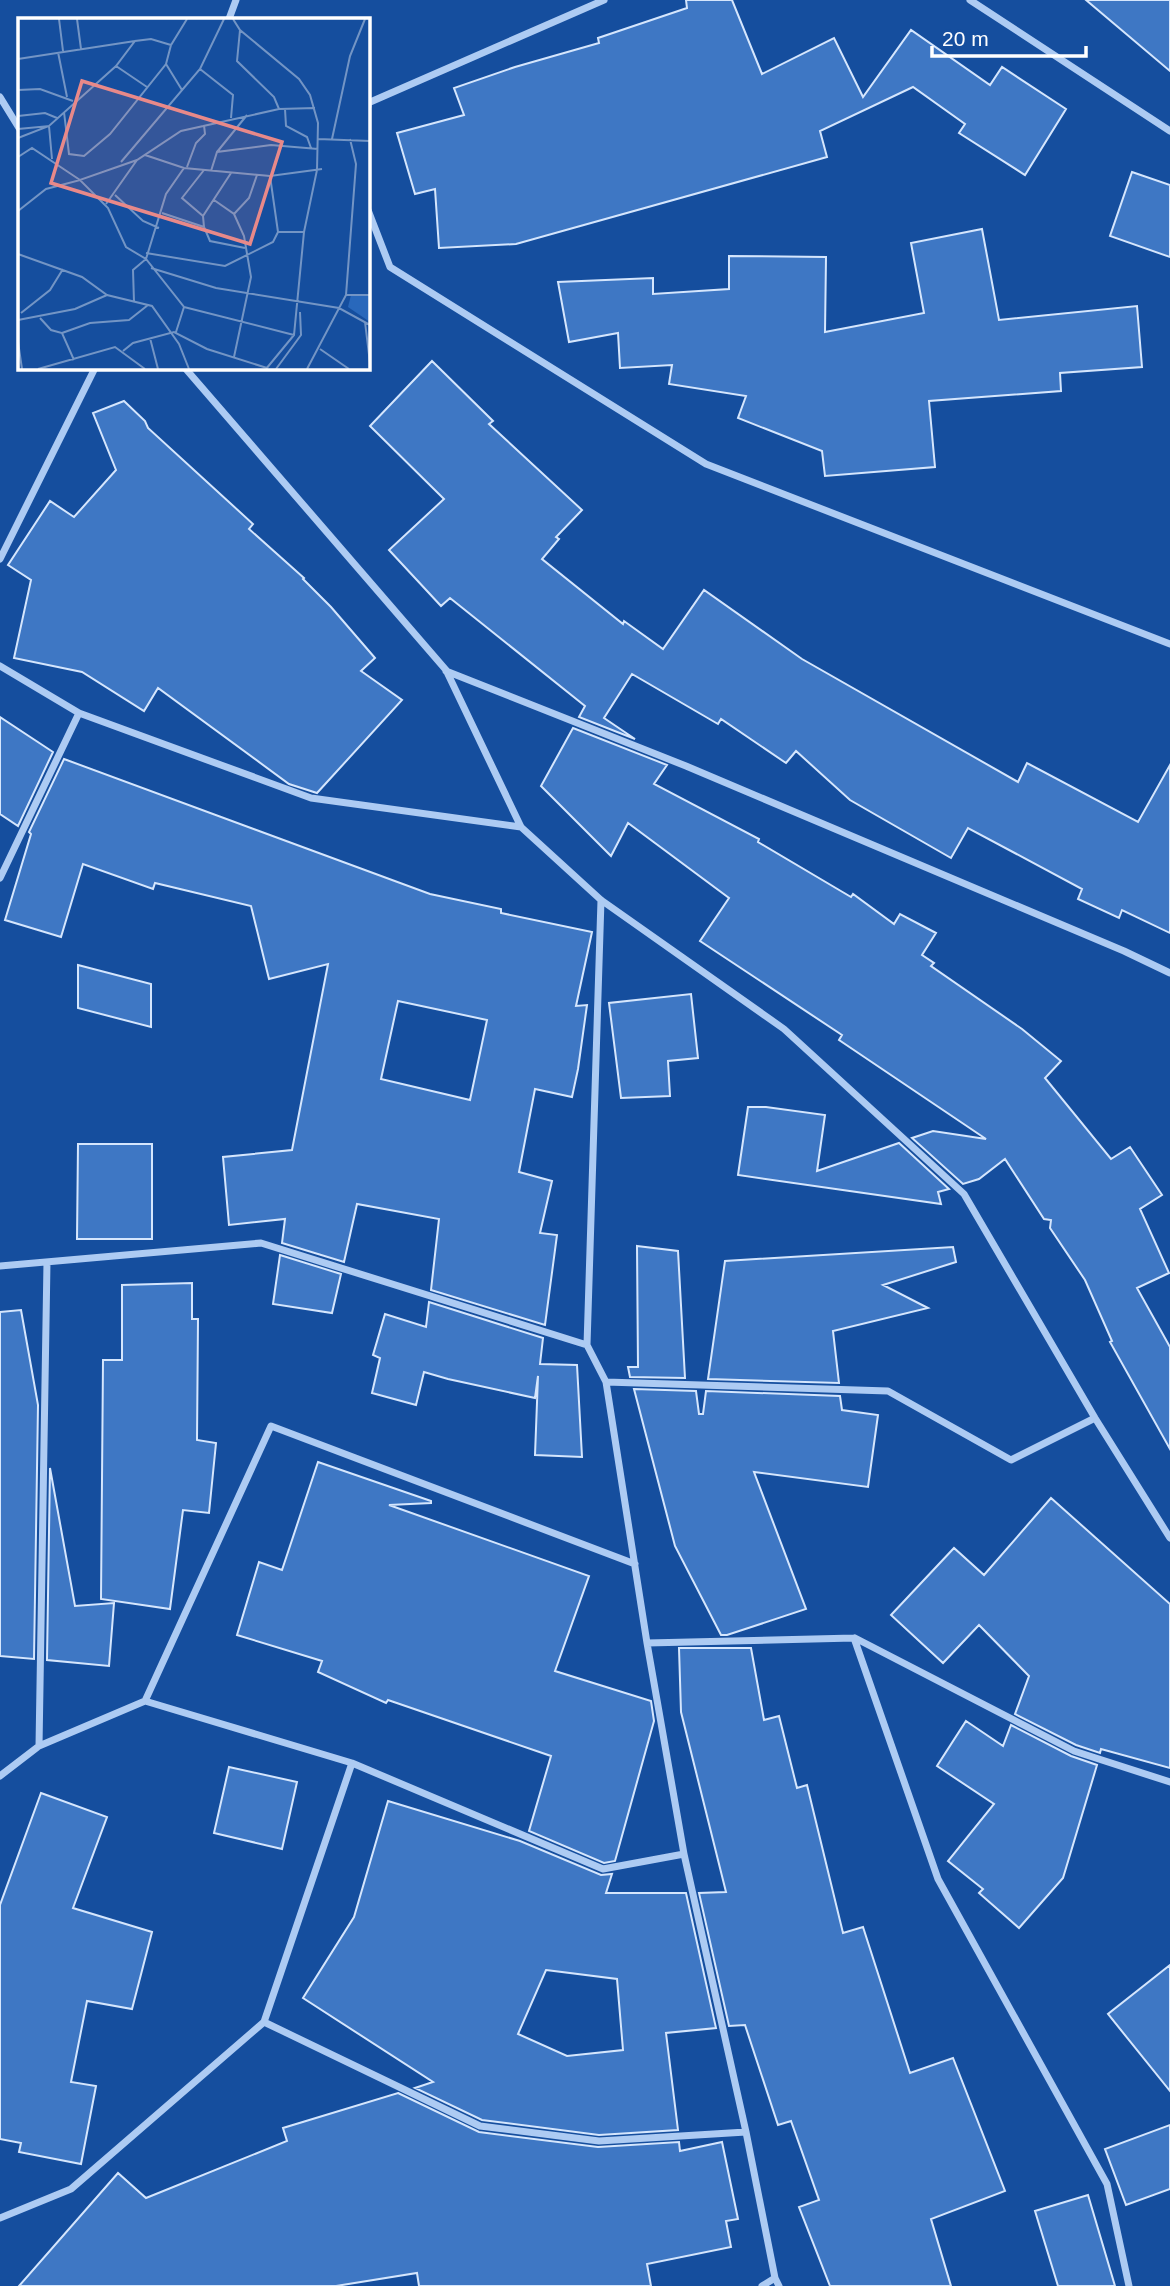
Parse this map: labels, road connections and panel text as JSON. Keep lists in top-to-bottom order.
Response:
{
  "scale_bar": "20 m"
}
